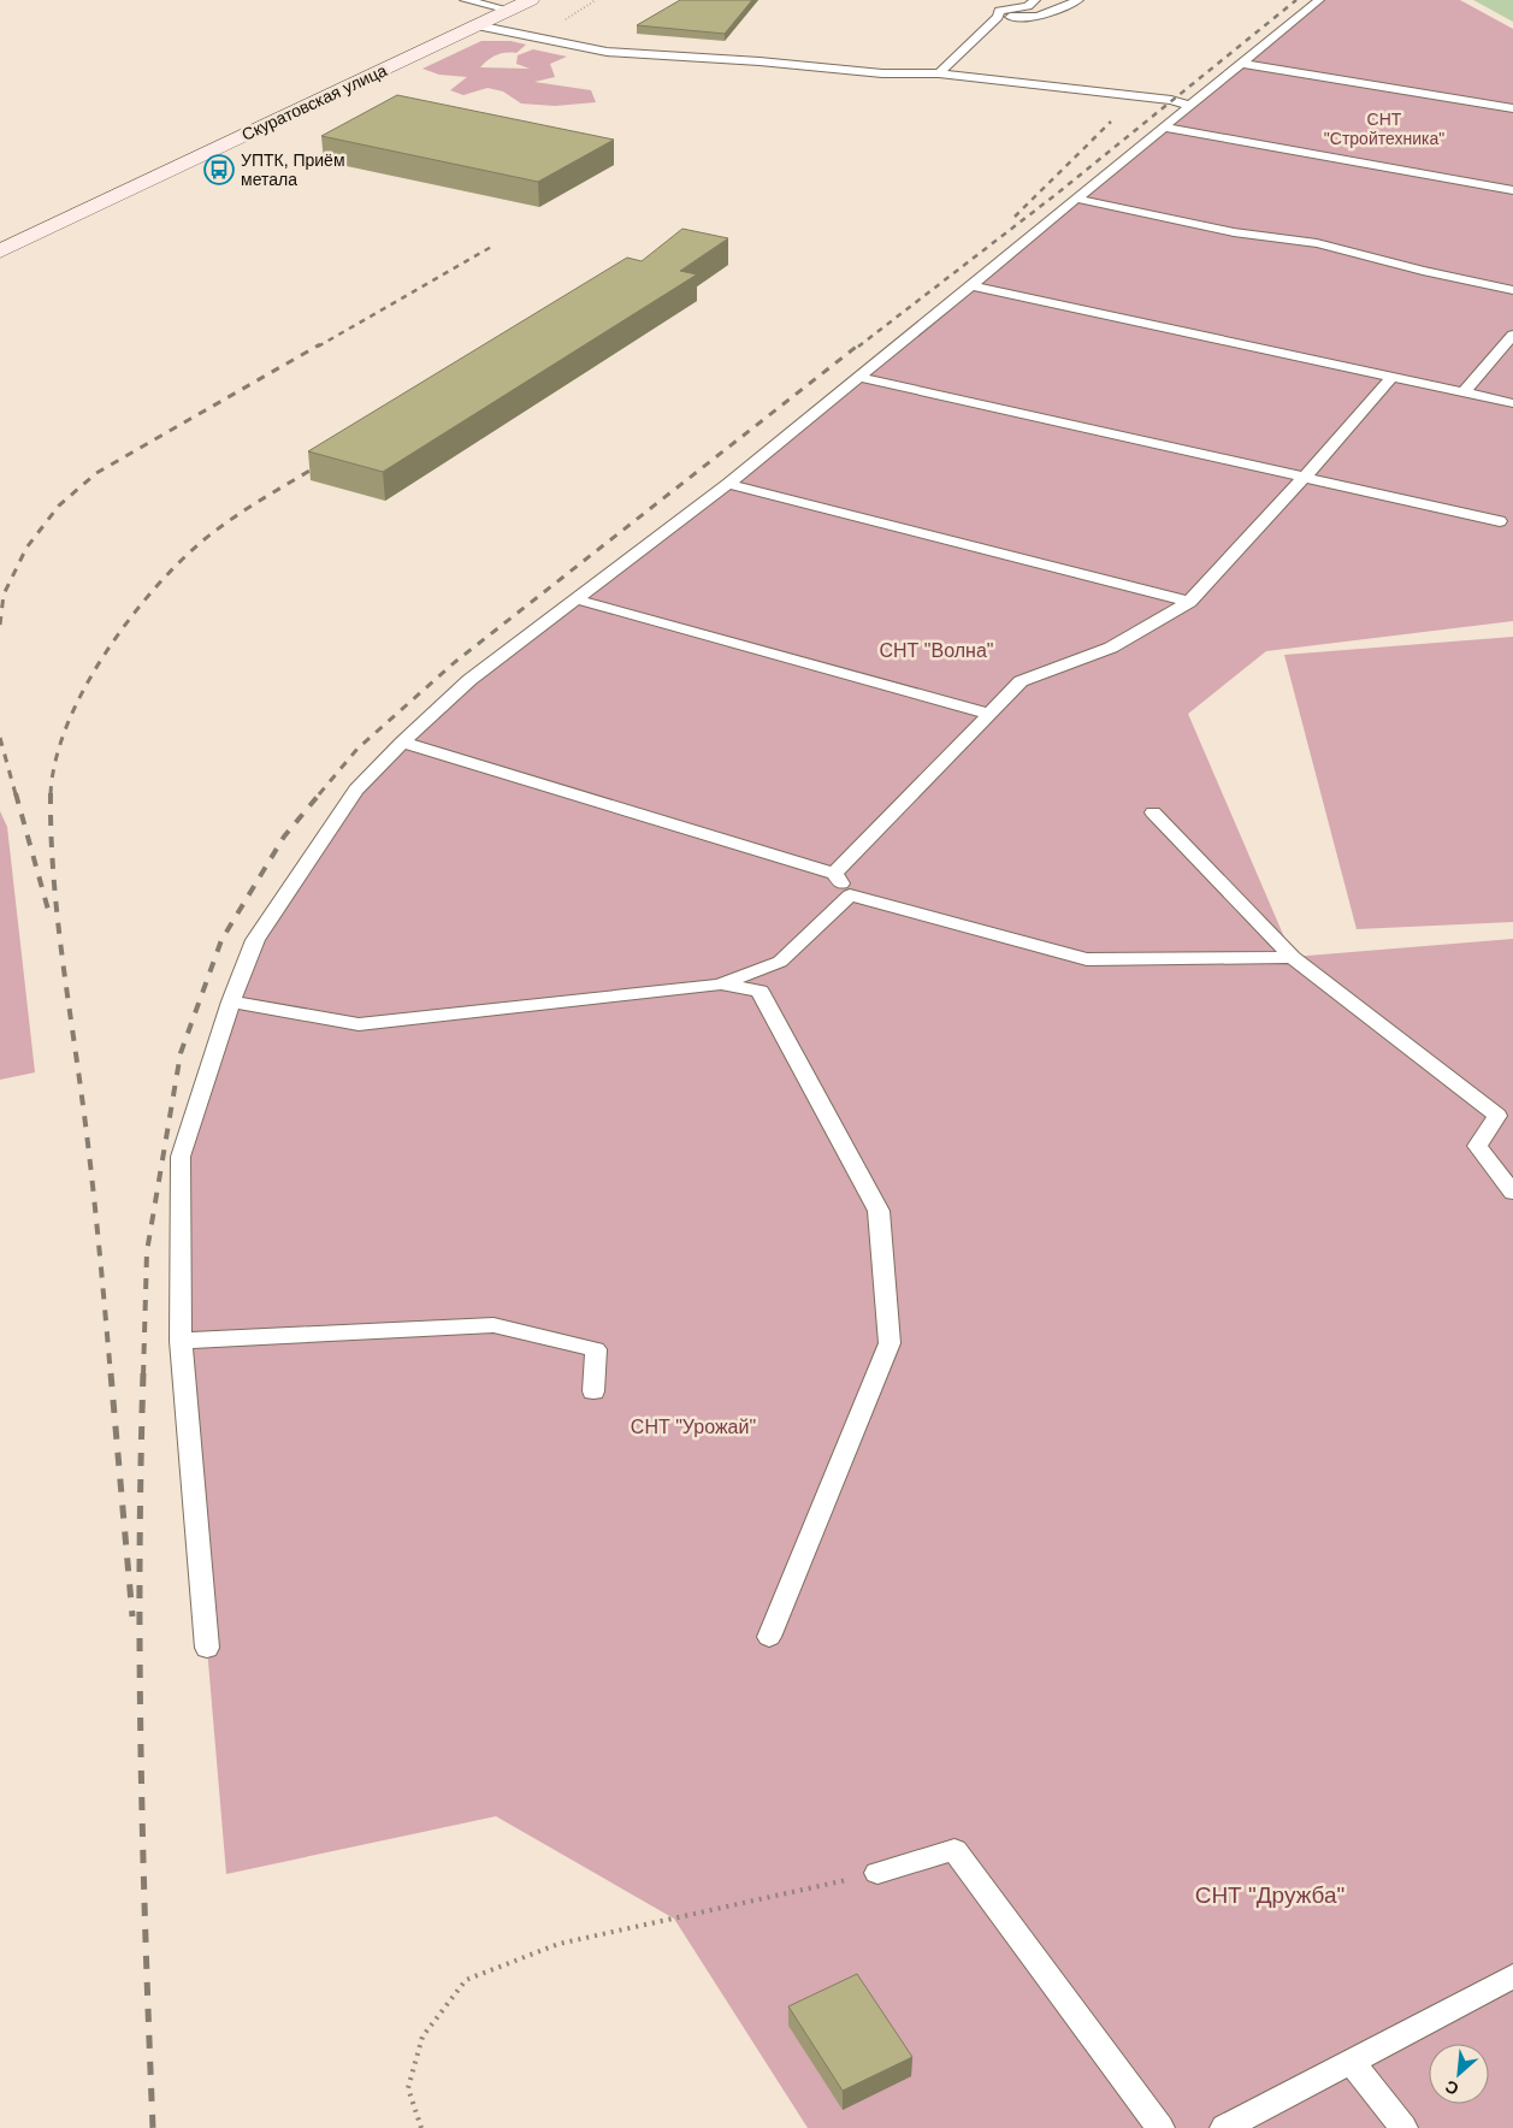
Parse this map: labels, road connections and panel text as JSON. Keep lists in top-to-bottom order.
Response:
{
  "streets": {
    "street": ["Скуратовская улица"]
  },
  "parks": [
    "СНТ \"Стройтехника\"",
    "СНТ \"Волна\"",
    "СНТ \"Урожай\"",
    "СНТ \"Дружба\""
  ],
  "places": {
    "bus stop": ["УПТК, Приём метала"]
  },
  "north": "bottom left"
}
